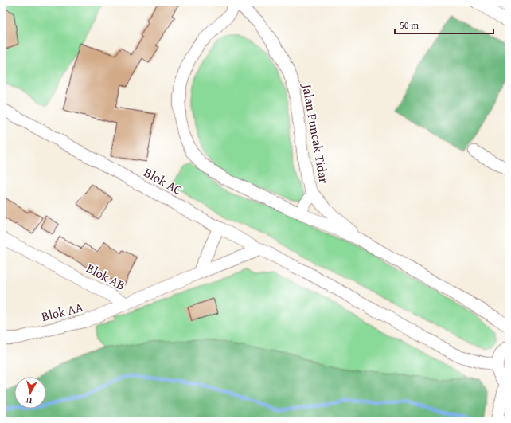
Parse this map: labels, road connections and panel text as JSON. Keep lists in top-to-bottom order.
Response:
{
  "streets": {
    "street": [
      "Jalan Puncak Tidar",
      "Blok AC",
      "Blok AB",
      "Blok AA"
    ]
  },
  "crossings": [
    ["Blok AC", "Blok AB"],
    ["Blok AB", "Blok AA"]
  ],
  "scale_bar": "50 m",
  "north": "bottom"
}
